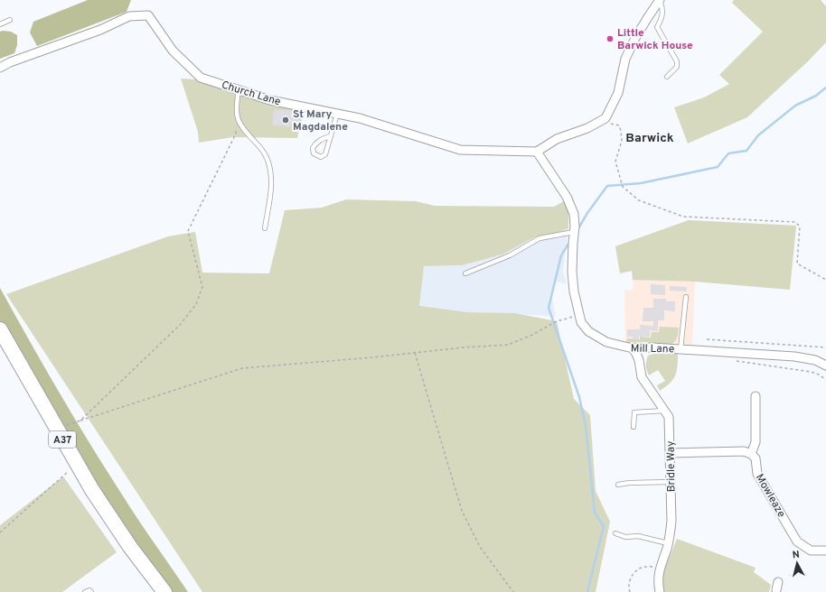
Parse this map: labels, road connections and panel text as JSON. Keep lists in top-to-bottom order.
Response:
{
  "streets": {
    "highway": ["A37"],
    "street": [
      "Church Lane",
      "Mill Lane",
      "Bridle Way",
      "Mowleaze"
    ]
  },
  "crossings": [
    ["Church Lane", "Mill Lane"],
    ["Mill Lane", "Bridle Way"]
  ],
  "districts": ["Barwick"],
  "places": ["Little Barwick House", "St Mary Magdalene"],
  "north": "top"
}
